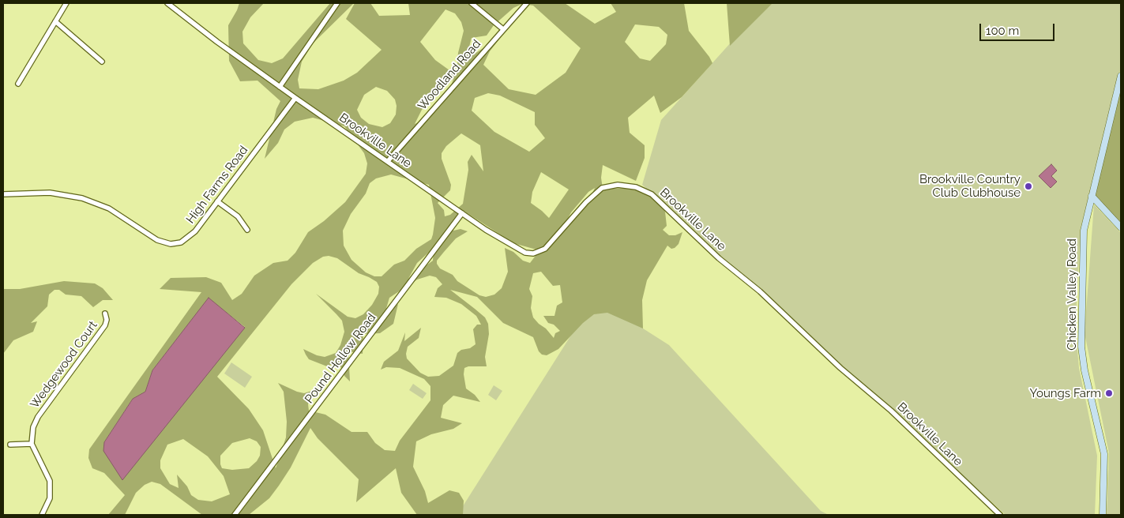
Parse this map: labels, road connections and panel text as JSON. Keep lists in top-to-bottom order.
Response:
{
  "streets": {
    "main road": ["Chicken Valley Road"],
    "street": [
      "Woodland Road",
      "Brookville Lane",
      "High Farms Road",
      "Pound Hollow Road",
      "Wedgewood Court"
    ]
  },
  "crossings": [
    ["Woodland Road", "Brookville Lane"],
    ["Brookville Lane", "High Farms Road"],
    ["Brookville Lane", "Pound Hollow Road"]
  ],
  "places": ["Brookville Country Club Clubhouse", "Youngs Farm"],
  "scale_bar": "100 m"
}
